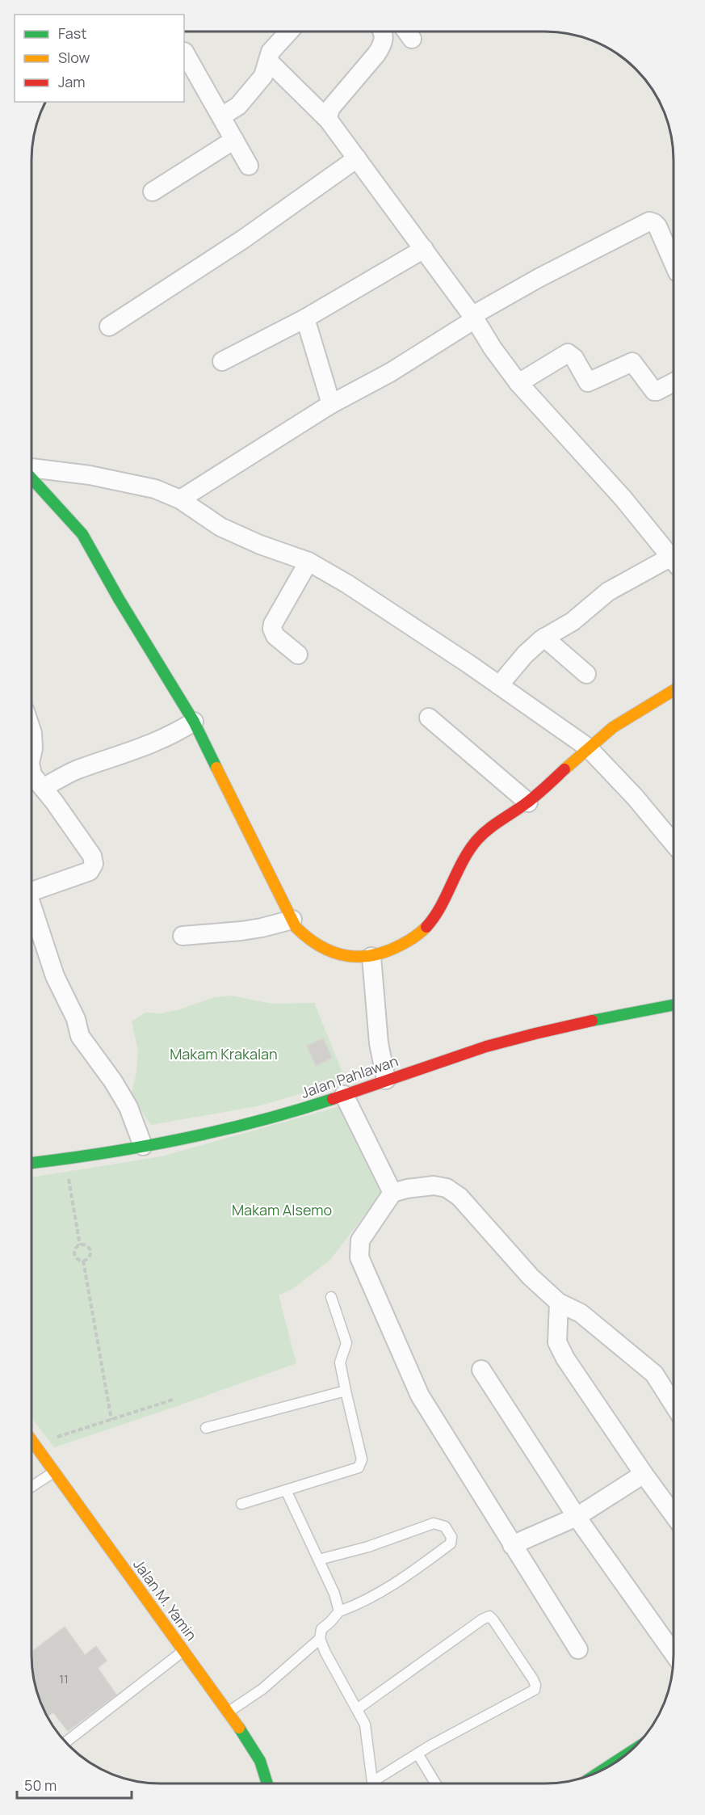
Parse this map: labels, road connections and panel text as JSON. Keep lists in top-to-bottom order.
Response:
{
  "streets": {
    "main road": ["Jalan Pahlawan", "Jalan M. Yamin"]
  },
  "parks": ["Makam Krakalan", "Makam Alsemo"],
  "house_numbers": ["11"],
  "legend": ["Fast", "Slow", "Jam"],
  "scale_bar": "50 m"
}
